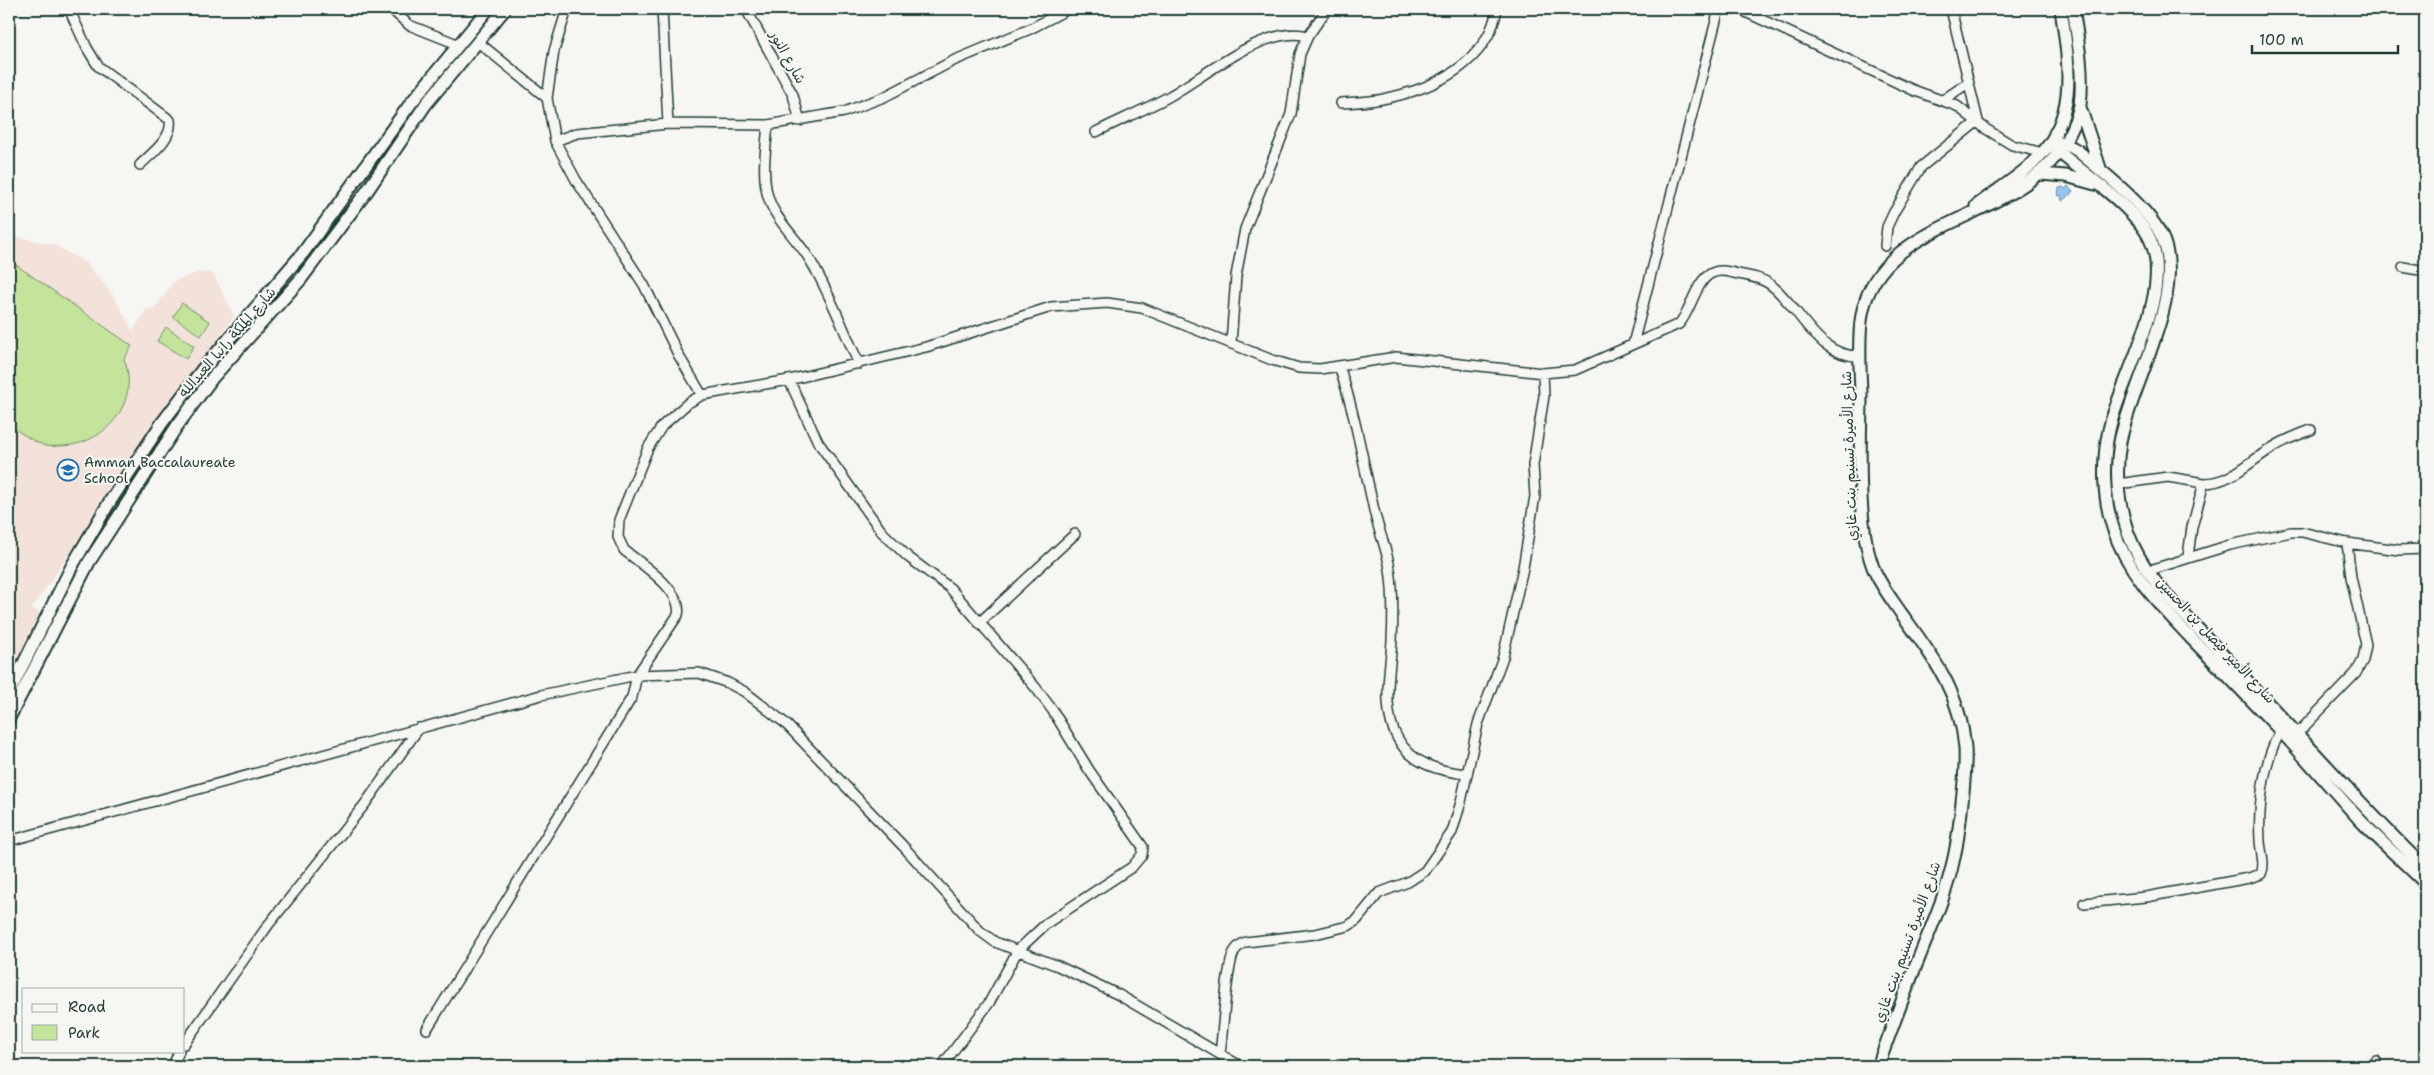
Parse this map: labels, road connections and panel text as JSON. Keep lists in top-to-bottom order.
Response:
{
  "streets": {
    "main road": ["شارع الملكة رانيا العبدالله", "شارع الأميرة تسنيم بنت غازي", "شارع الأمير فيصل بن الحسين"],
    "street": ["شارع النور"]
  },
  "crossings": [
    ["شارع الأميرة تسنيم بنت غازي", "شارع الأمير فيصل بن الحسين"]
  ],
  "places": {
    "school or university": ["Amman Baccalaureate School"]
  },
  "legend": ["Road", "Park"],
  "scale_bar": "100 m"
}
